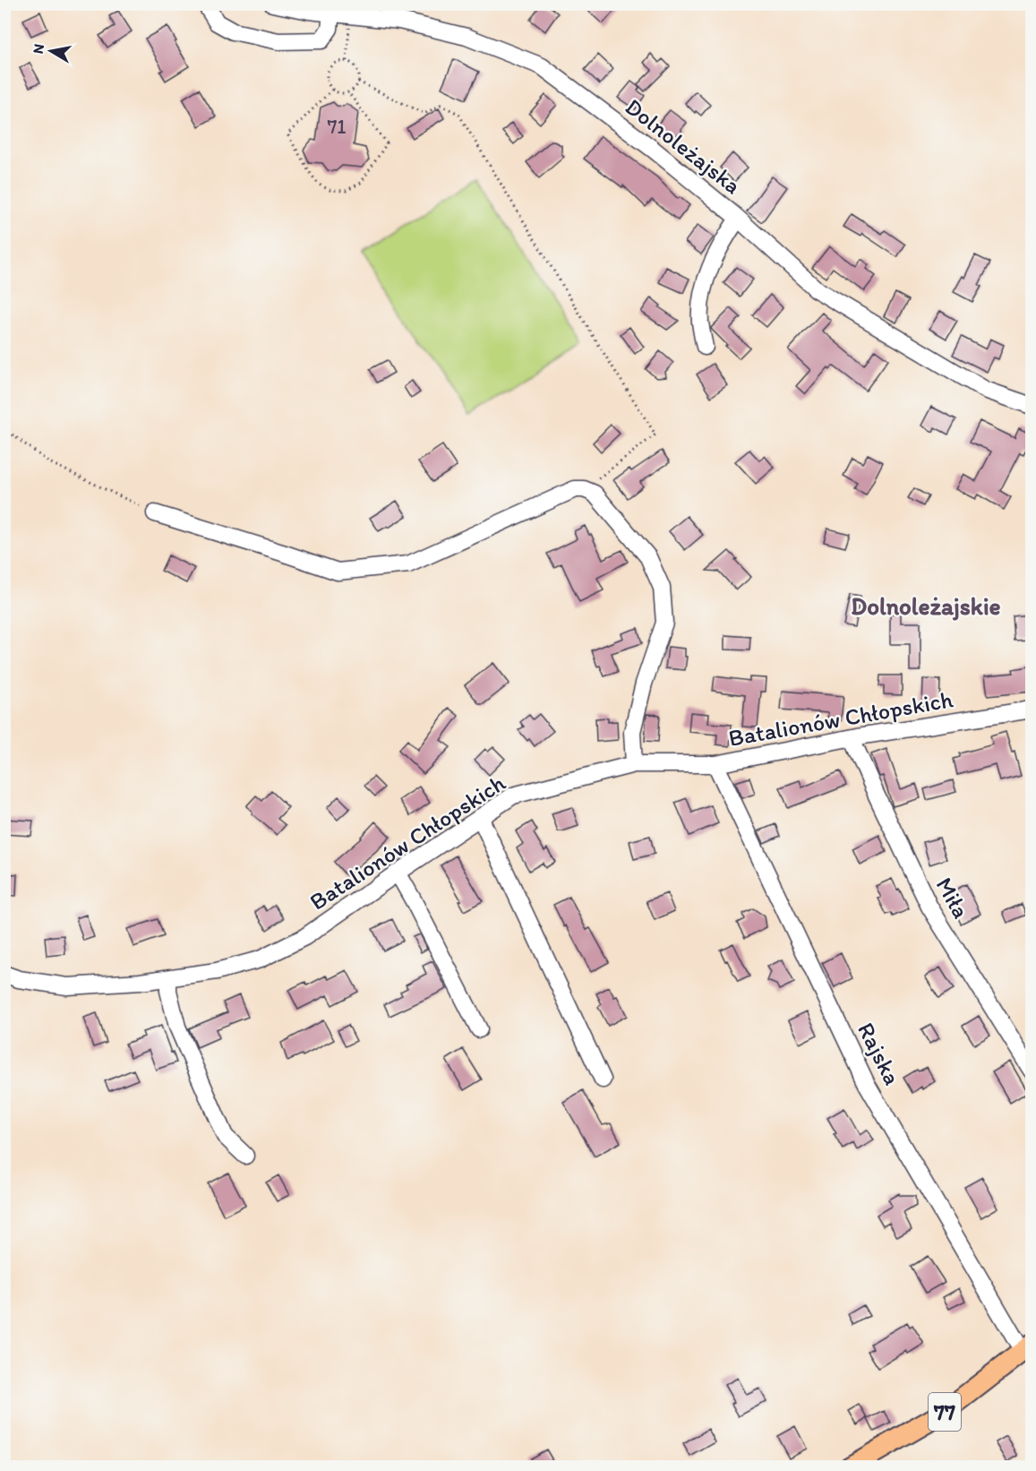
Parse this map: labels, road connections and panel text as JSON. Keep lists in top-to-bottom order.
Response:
{
  "streets": {
    "main road": ["77"],
    "street": [
      "Dolnoleżajska",
      "Batalionów Chłopskich",
      "Miła",
      "Rajska"
    ]
  },
  "crossings": [
    ["Batalionów Chłopskich", "Miła"],
    ["Batalionów Chłopskich", "Rajska"],
    ["Rajska", "77"]
  ],
  "districts": ["Dolnoleżajskie"],
  "house_numbers": ["71"],
  "north": "left"
}
